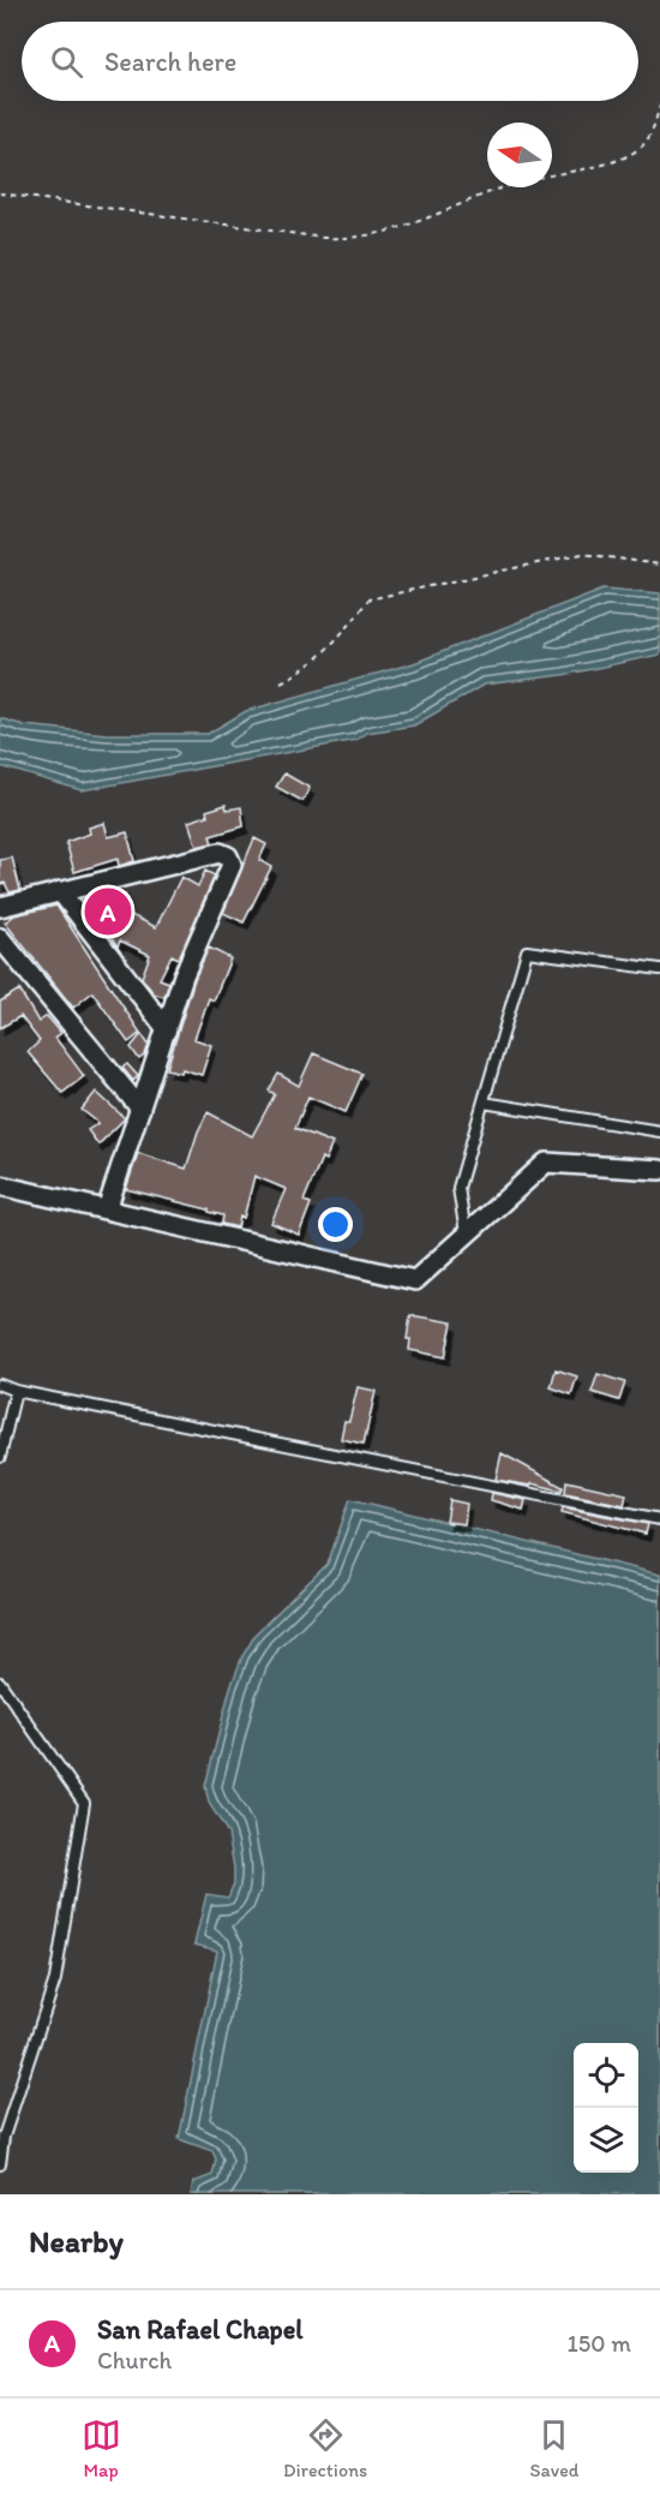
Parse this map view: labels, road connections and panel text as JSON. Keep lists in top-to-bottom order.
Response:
{
  "north": "left",
  "page": {
    "search": "Search here",
    "pins": "A",
    "heading": "Nearby",
    "list": [
      {
        "mark": "A",
        "name": "San Rafael Chapel",
        "note": "Church",
        "value": "150 m"
      }
    ],
    "nav": ["Map", "Directions", "Saved"]
  }
}
